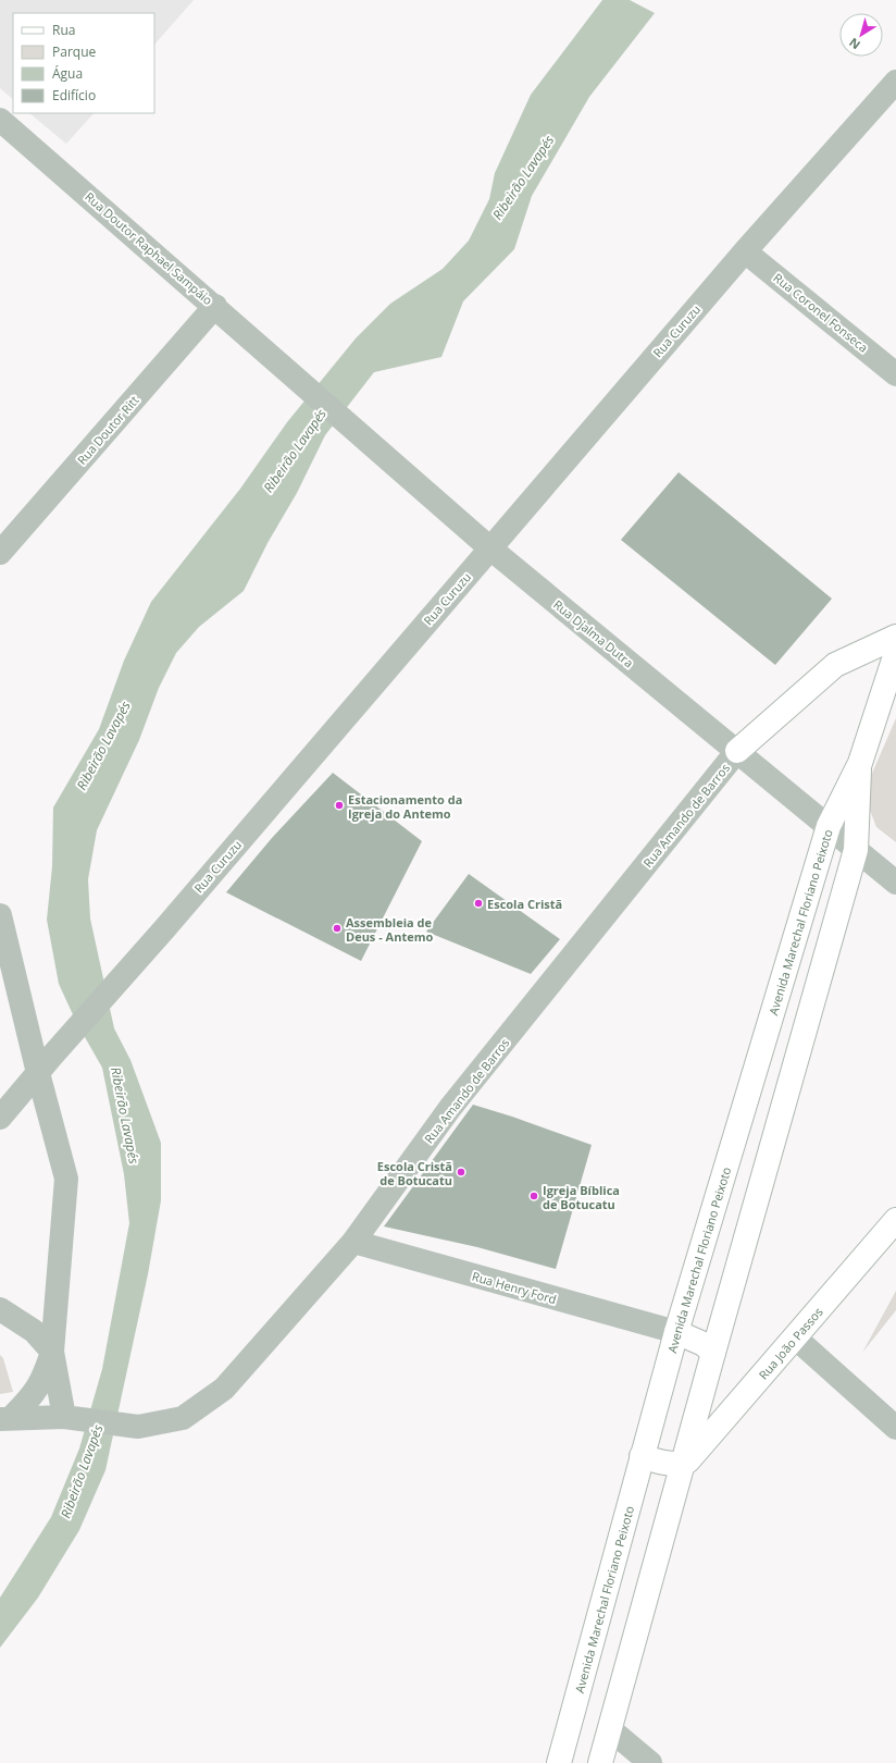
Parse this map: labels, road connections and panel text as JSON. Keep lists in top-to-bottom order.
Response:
{
  "streets": {
    "main road": ["Avenida Marechal Floriano Peixoto", "Rua João Passos"],
    "street": [
      "Rua Doutor Raphael Sampáio",
      "Rua Coronel Fonseca",
      "Rua Curuzu",
      "Rua Doutor Ritt",
      "Rua Djalma Dutra",
      "Rua Amando de Barros",
      "Rua Henry Ford"
    ]
  },
  "crossings": [
    ["Rua Doutor Raphael Sampáio", "Rua Doutor Ritt"],
    ["Rua Doutor Raphael Sampáio", "Rua Djalma Dutra"],
    ["Rua Coronel Fonseca", "Rua Curuzu"],
    ["Rua Curuzu", "Rua Djalma Dutra"],
    ["Rua Djalma Dutra", "Rua Amando de Barros"],
    ["Rua Djalma Dutra", "Avenida Marechal Floriano Peixoto"],
    ["Rua Amando de Barros", "Rua Henry Ford"],
    ["Avenida Marechal Floriano Peixoto", "Rua Henry Ford"],
    ["Avenida Marechal Floriano Peixoto", "Rua João Passos"]
  ],
  "water": ["Ribeirão Lavapés"],
  "places": [
    "Estacionamento da Igreja do Antemo",
    "Escola Cristã",
    "Assembleia de Deus - Antemo",
    "Escola Cristã de Botucatu",
    "Igreja Bíblica de Botucatu"
  ],
  "legend": [
    "Rua",
    "Parque",
    "Água",
    "Edifício"
  ],
  "north": "bottom left"
}
